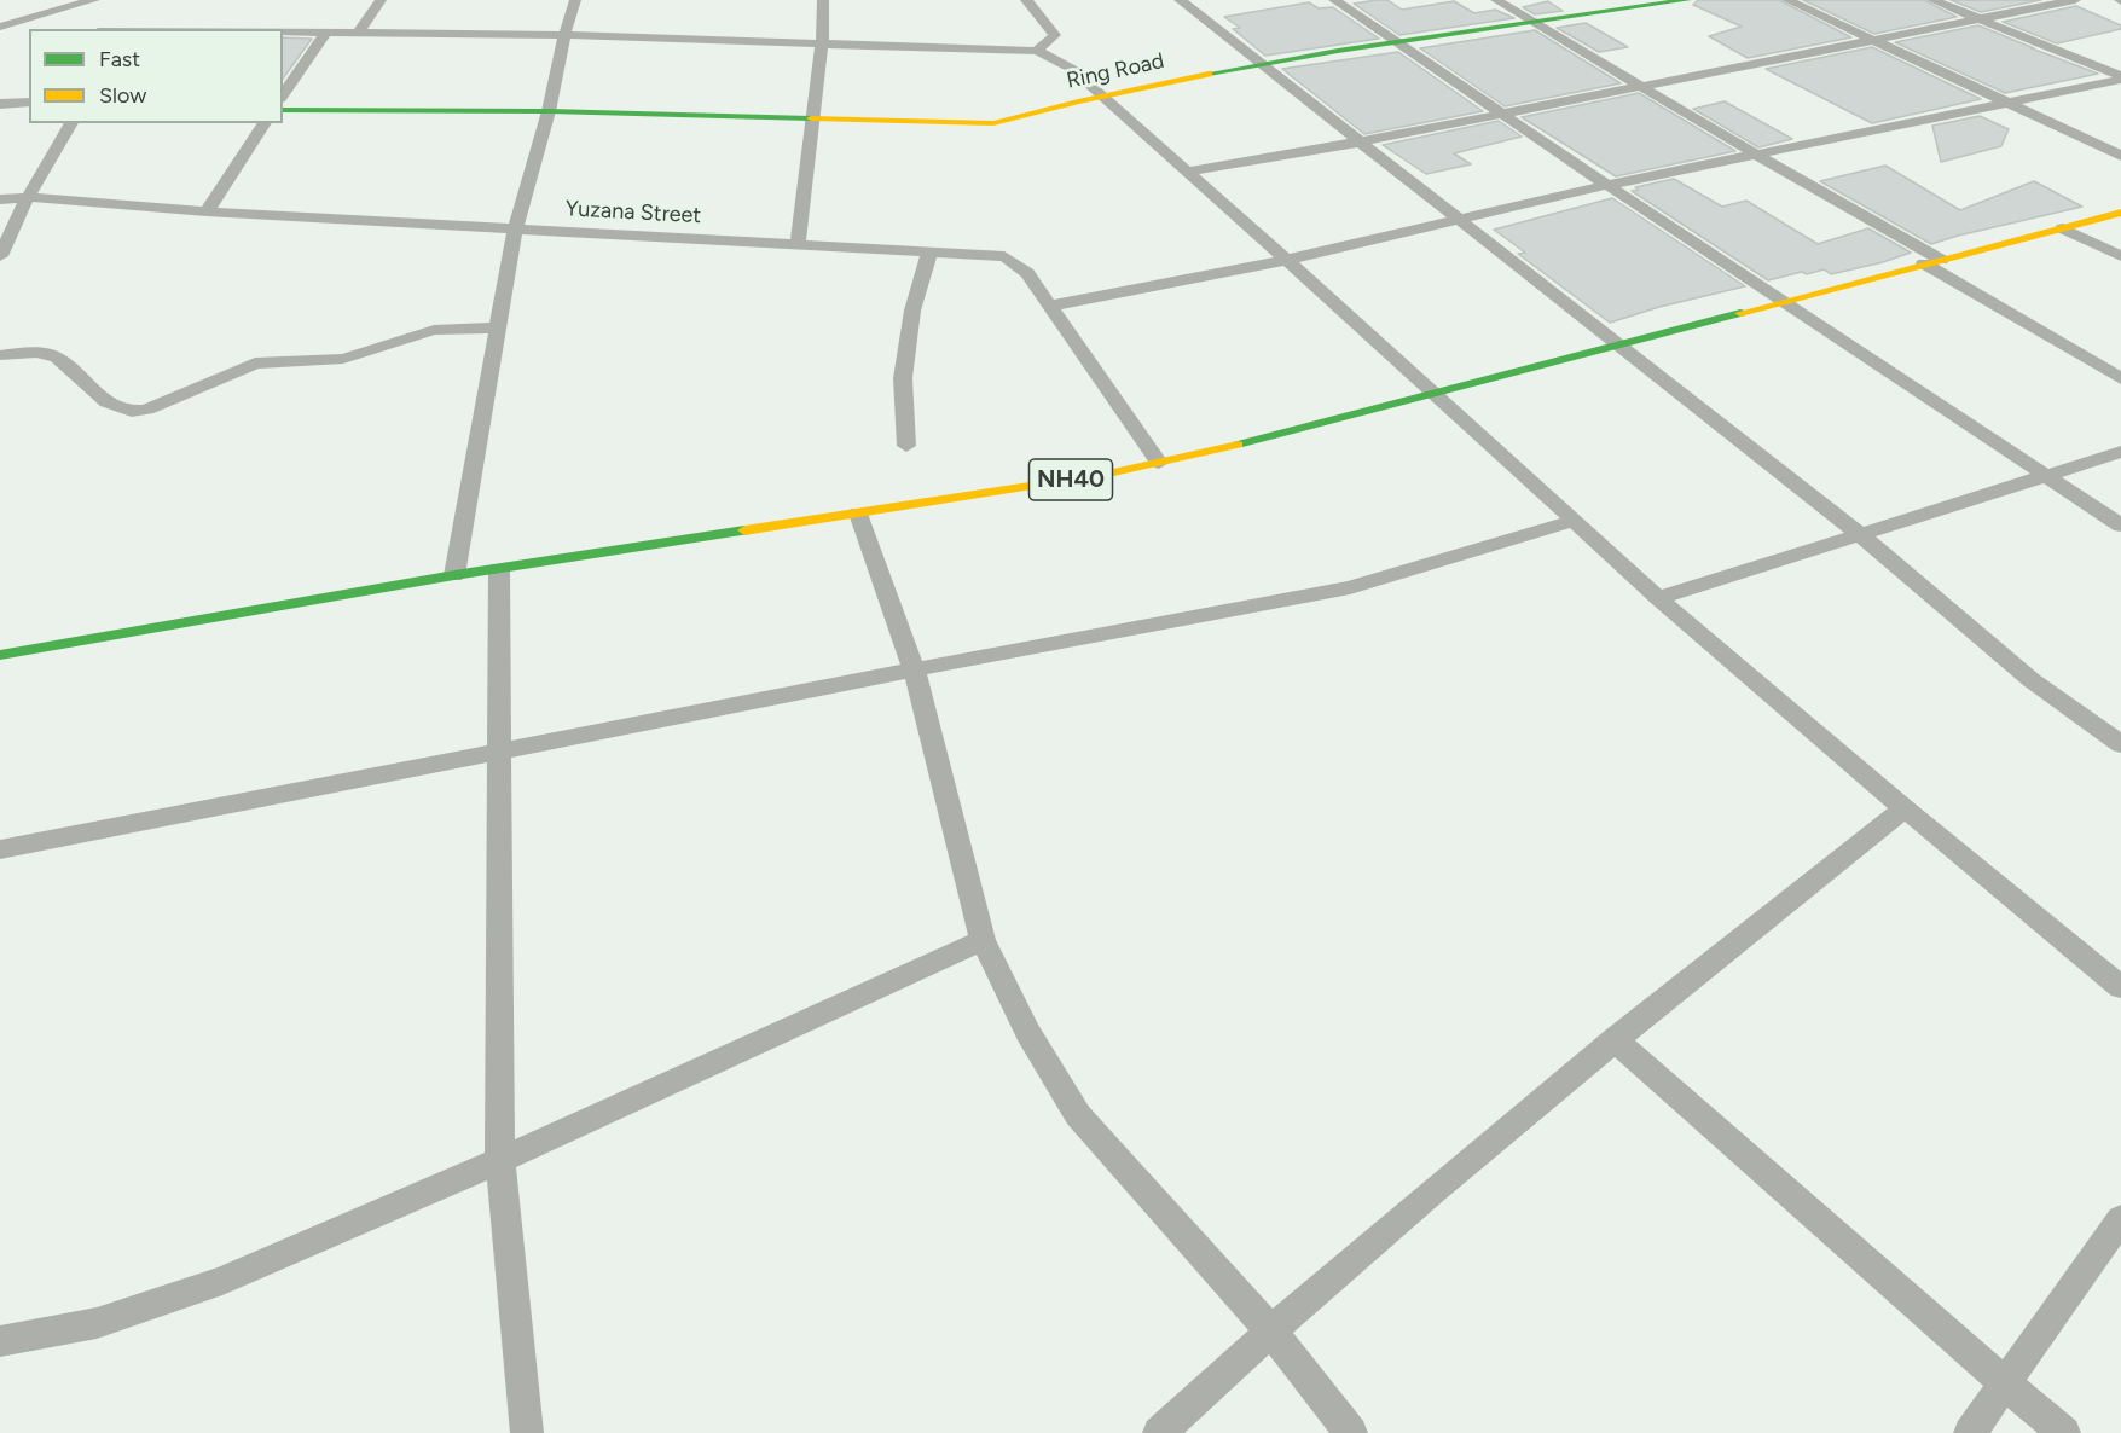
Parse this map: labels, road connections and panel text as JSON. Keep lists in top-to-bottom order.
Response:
{
  "streets": {
    "main road": ["Ring Road", "NH40"],
    "street": ["Yuzana Street"]
  },
  "crossings": [
    ["Yuzana Street", "NH40"]
  ],
  "legend": ["Fast", "Slow"]
}
